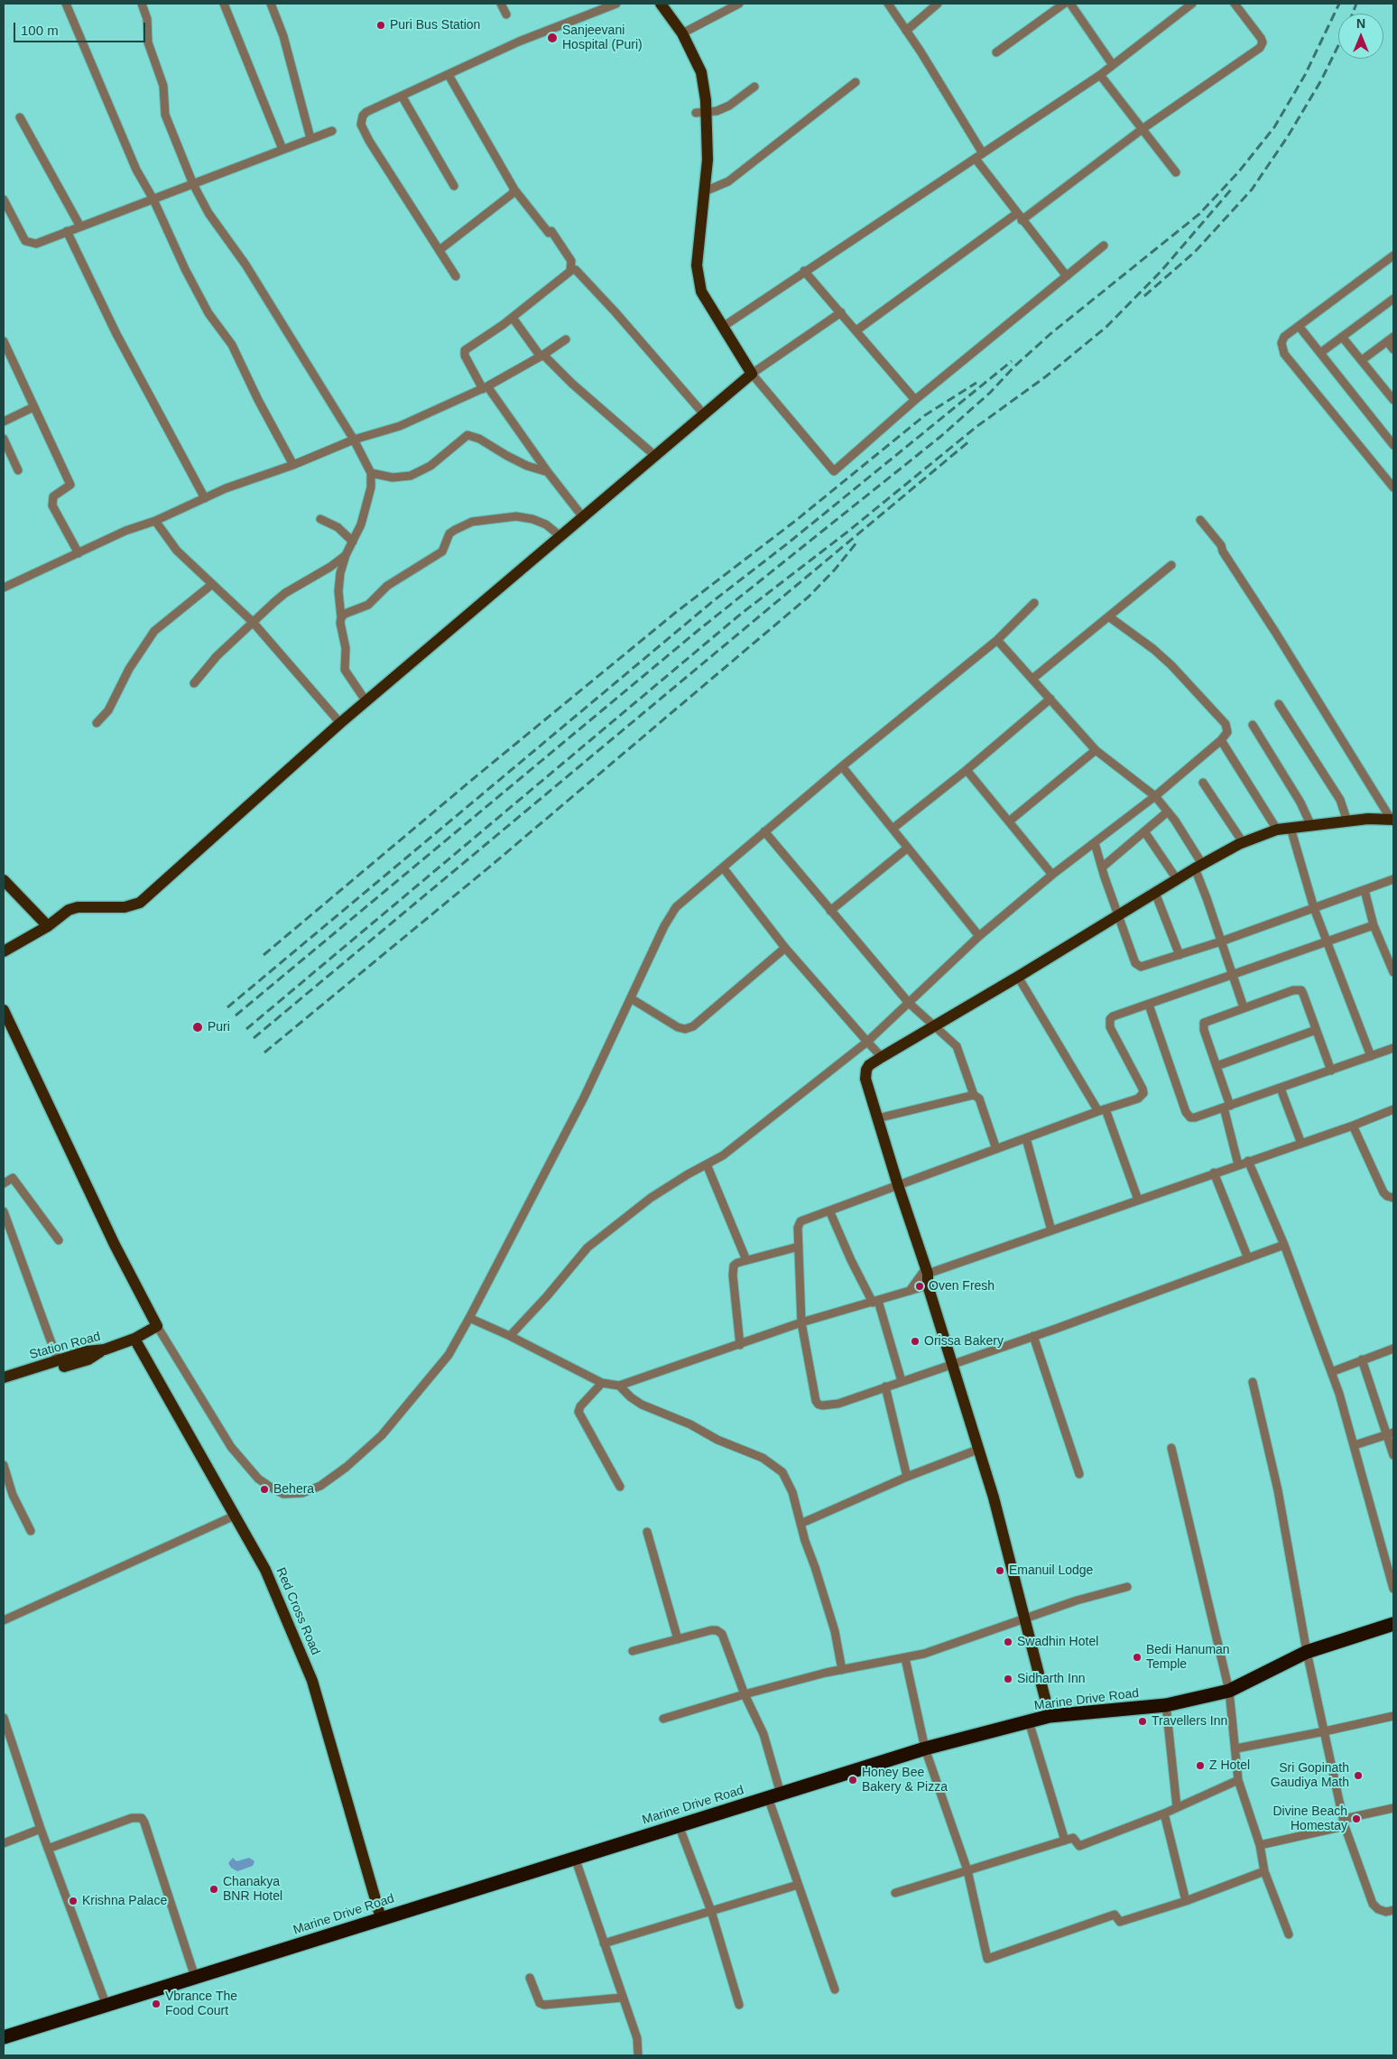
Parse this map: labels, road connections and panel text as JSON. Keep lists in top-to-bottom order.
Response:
{
  "streets": {
    "highway": ["Marine Drive Road"],
    "main road": ["Station Road", "Red Cross Road"]
  },
  "crossings": [
    ["Station Road", "Red Cross Road"],
    ["Red Cross Road", "Marine Drive Road"]
  ],
  "places": [
    "Puri Bus Station",
    "Sanjeevani Hospital (Puri)",
    "Puri",
    "Oven Fresh",
    "Orissa Bakery",
    "Behera",
    "Emanuil Lodge",
    "Swadhin Hotel",
    "Bedi Hanuman Temple",
    "Sidharth Inn",
    "Travellers Inn",
    "Z Hotel",
    "Sri Gopinath Gaudiya Math",
    "Honey Bee Bakery & Pizza",
    "Divine Beach Homestay",
    "Chanakya BNR Hotel",
    "Krishna Palace",
    "Vbrance The Food Court"
  ],
  "scale_bar": "100 m",
  "north": "top"
}
